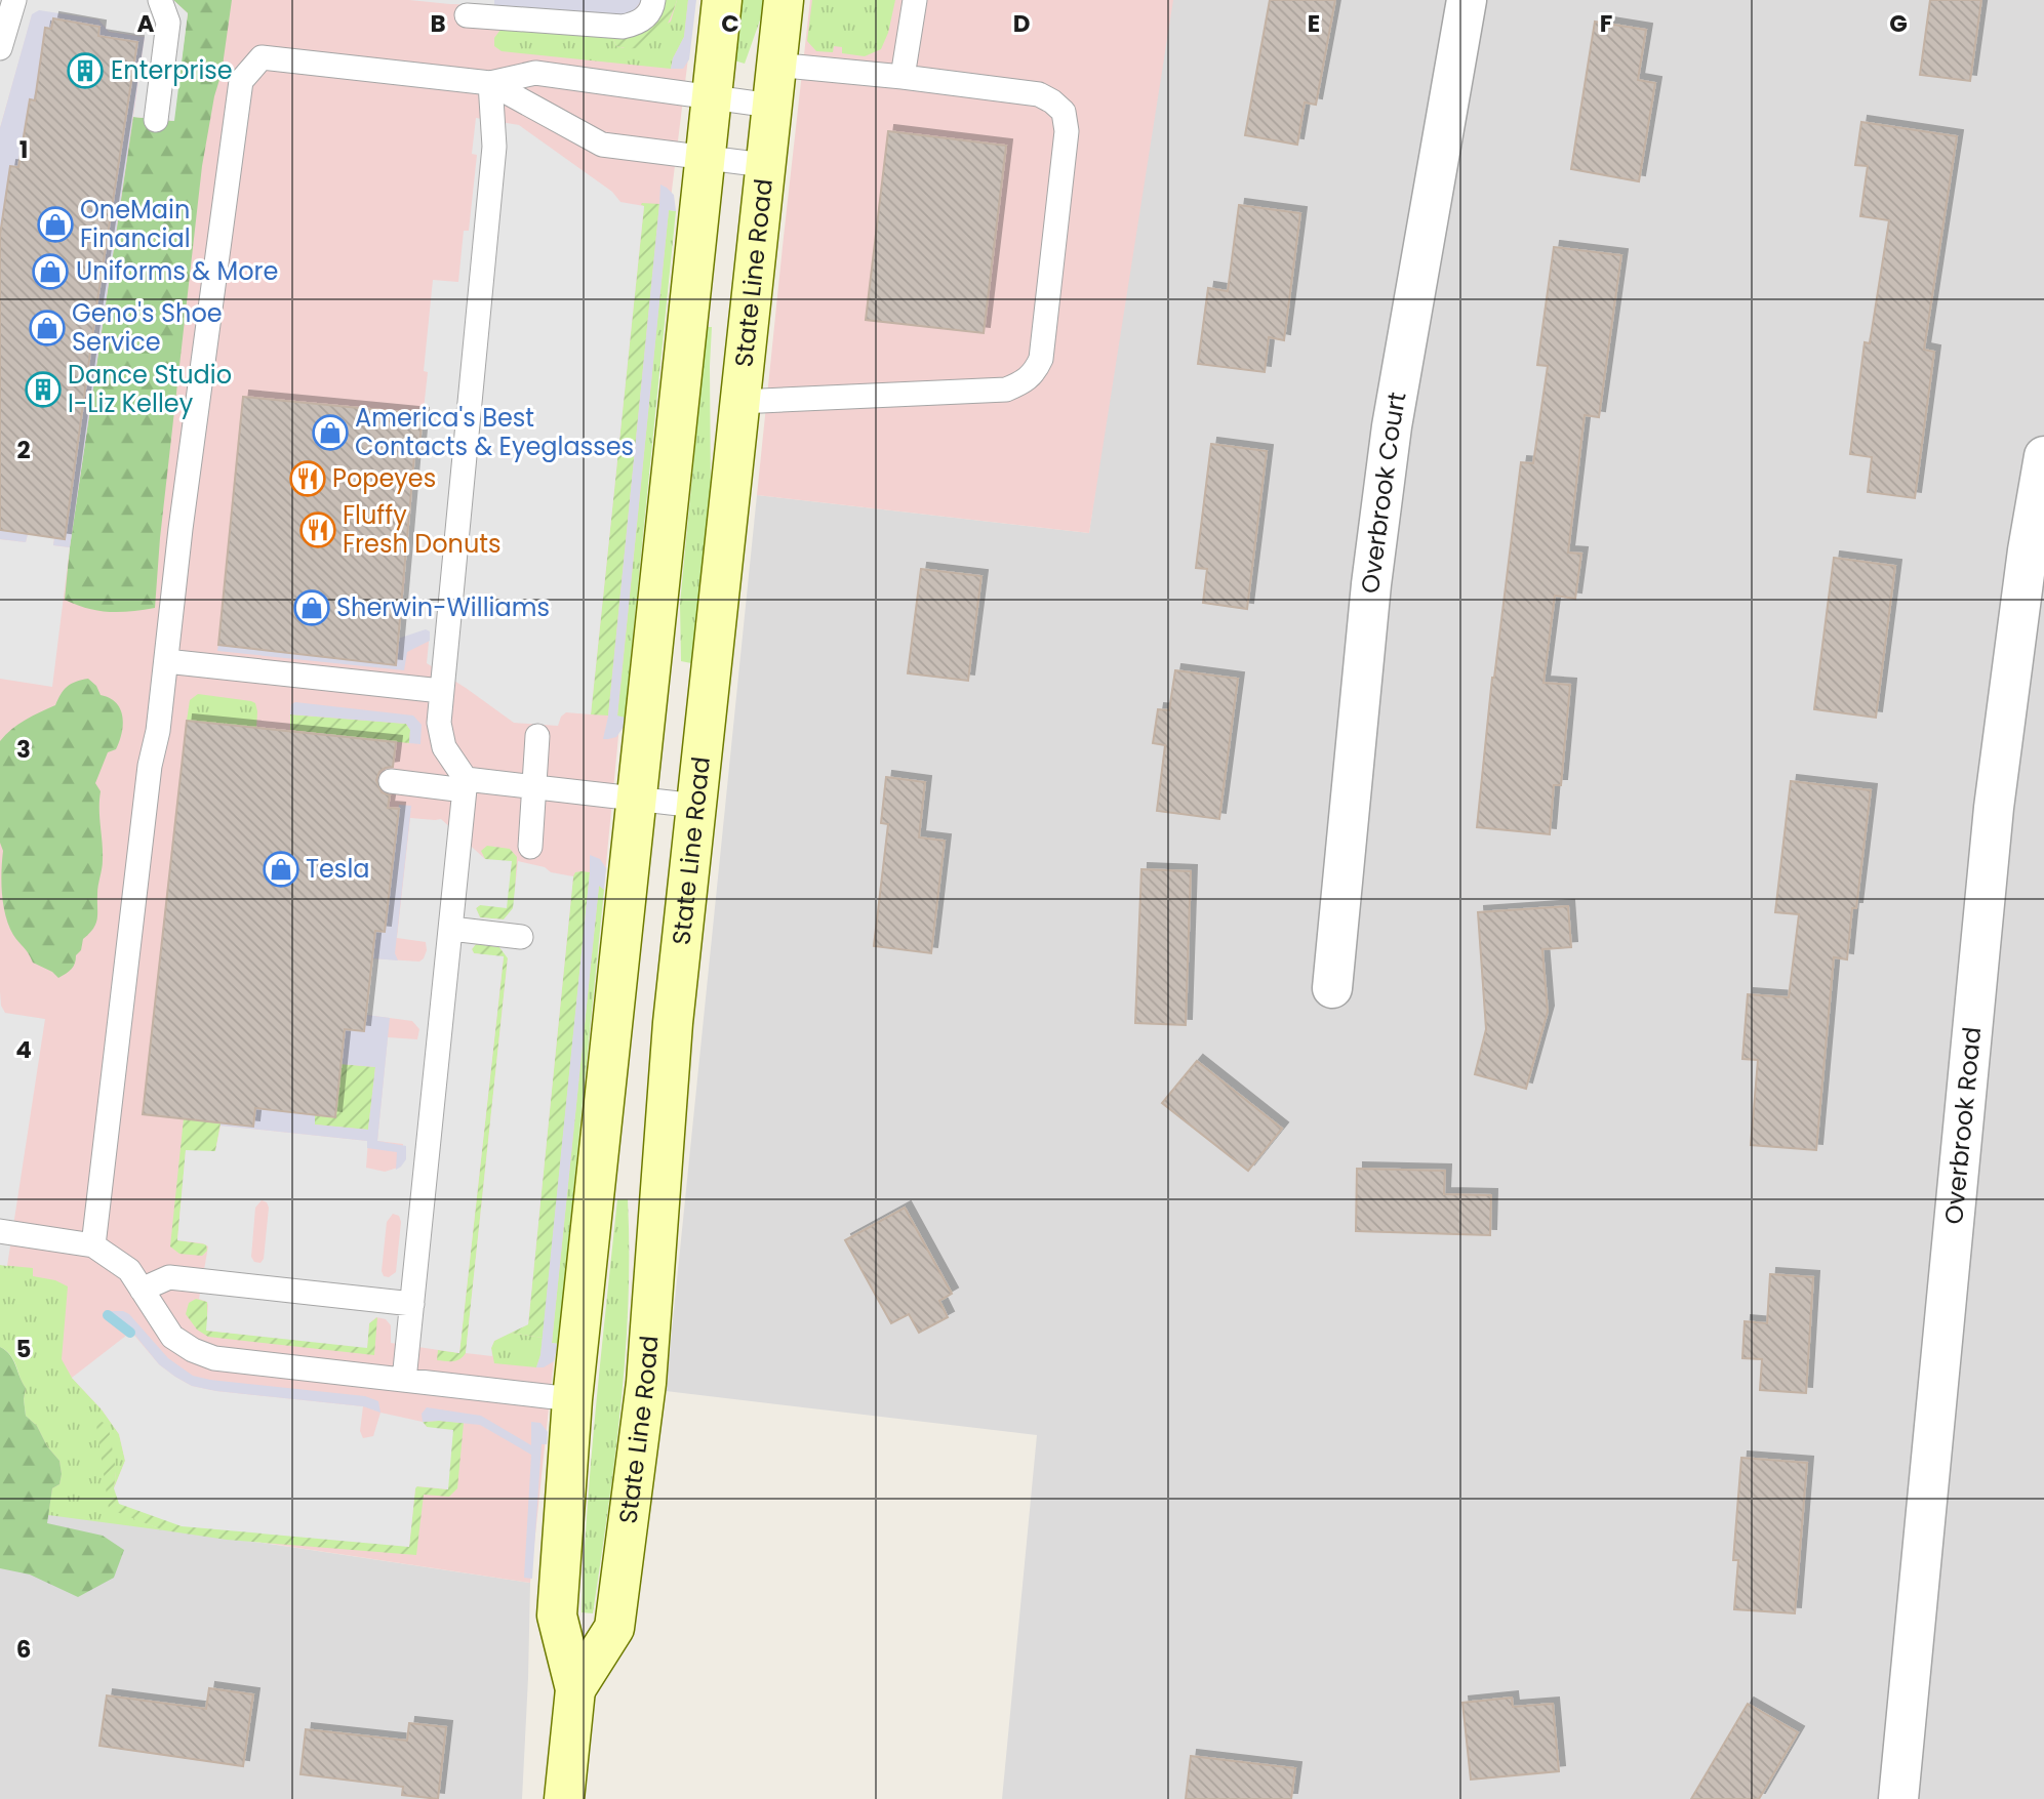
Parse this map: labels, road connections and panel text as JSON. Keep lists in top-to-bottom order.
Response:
{
  "streets": {
    "main road": ["State Line Road"],
    "street": ["Overbrook Court", "Overbrook Road"]
  },
  "places": {
    "building": ["Enterprise", "Dance Studio I-Liz Kelley"],
    "shop": [
      "OneMain Financial",
      "Uniforms & More",
      "Geno's Shoe Service",
      "America's Best Contacts & Eyeglasses",
      "Sherwin-Williams",
      "Tesla"
    ],
    "restaurant": ["Popeyes", "Fluffy Fresh Donuts"]
  },
  "grid": {
    "columns": [
      "A",
      "B",
      "C",
      "D",
      "E",
      "F",
      "G"
    ],
    "rows": [
      "1",
      "2",
      "3",
      "4",
      "5",
      "6"
    ]
  }
}
